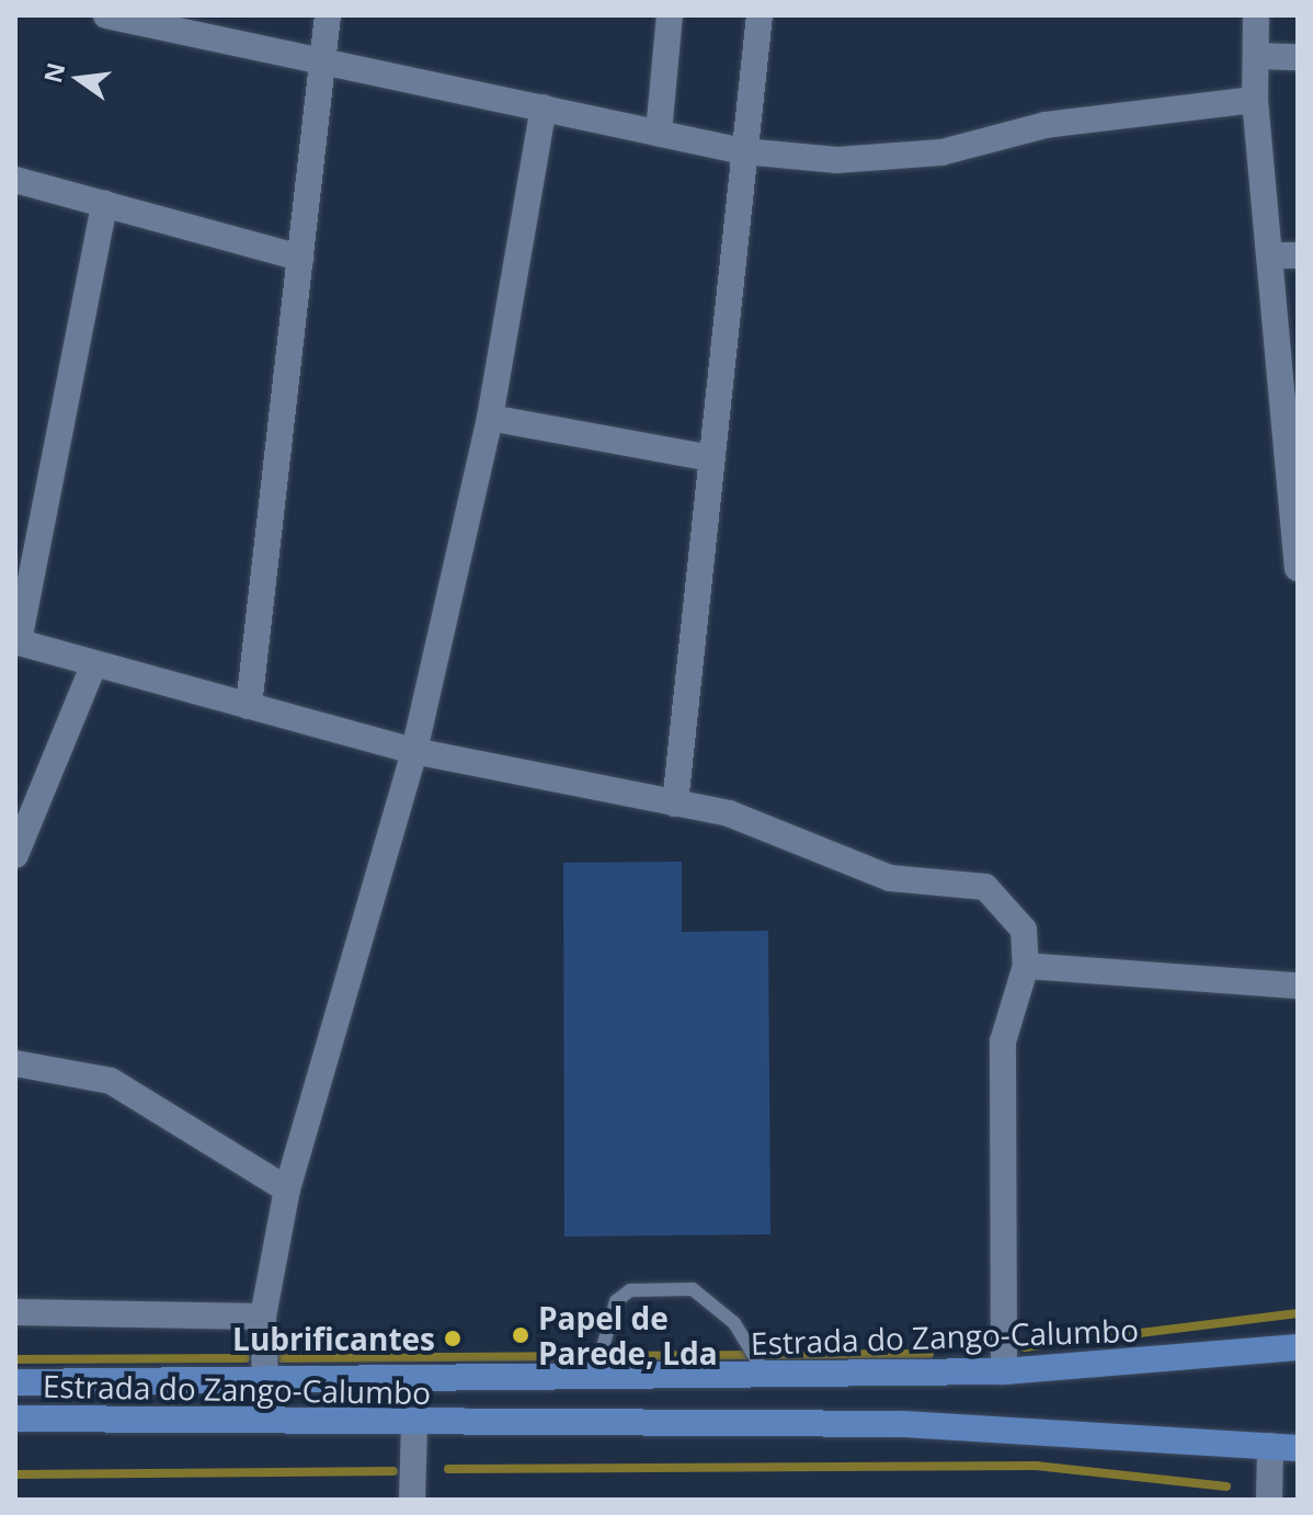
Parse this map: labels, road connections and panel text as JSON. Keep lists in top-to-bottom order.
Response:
{
  "streets": {
    "main road": ["Estrada do Zango-Calumbo"]
  },
  "places": ["Papel de Parede, Lda", "Lubrificantes"],
  "north": "left"
}
